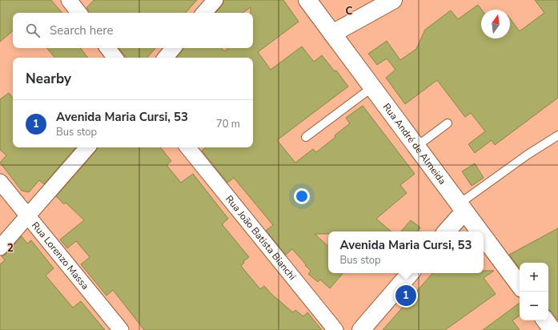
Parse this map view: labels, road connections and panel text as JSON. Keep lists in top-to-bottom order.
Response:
{
  "streets": {
    "main road": ["Rua André de Almeida"],
    "street": ["Rua João Batista Bianchi", "Rua Lorenzo Massa"]
  },
  "north": "top",
  "page": {
    "search": "Search here",
    "heading": "Nearby",
    "list": [
      {
        "mark": "1",
        "name": "Avenida Maria Cursi, 53",
        "note": "Bus stop",
        "value": "70 m"
      }
    ],
    "popup": ["Avenida Maria Cursi, 53", "Bus stop"],
    "map_buttons": ["+", "−"],
    "pins": "1"
  },
  "grid": {
    "columns": ["C"],
    "rows": ["2"]
  }
}
